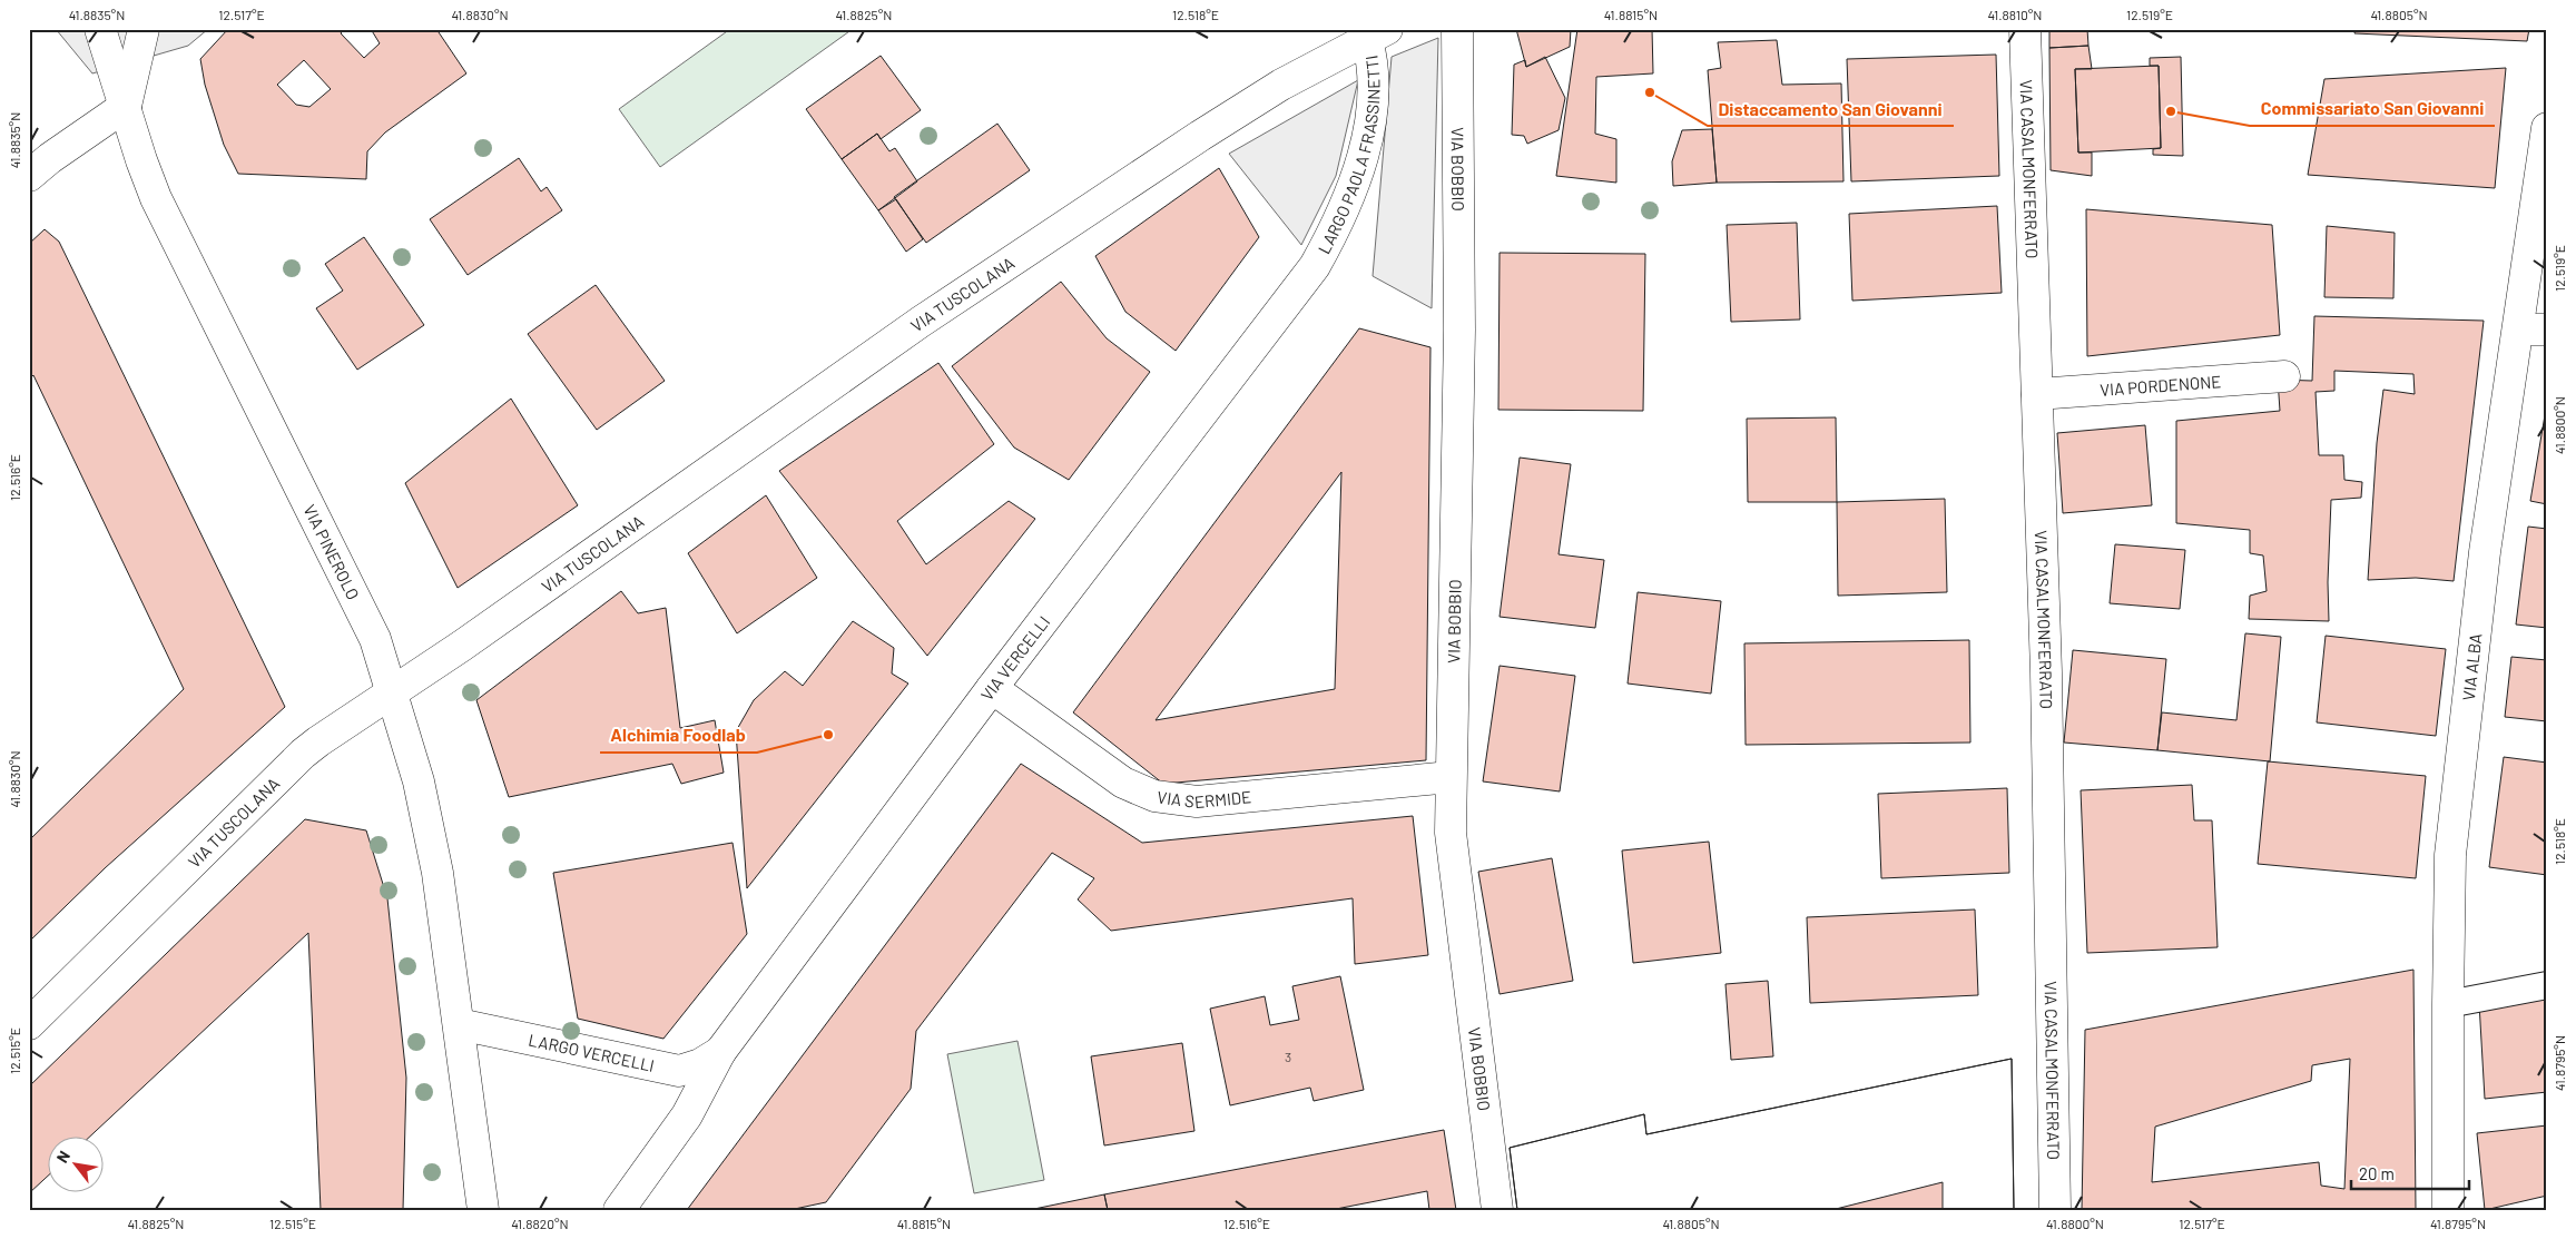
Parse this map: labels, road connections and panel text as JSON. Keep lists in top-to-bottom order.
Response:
{
  "streets": {
    "street": [
      "LARGO PAOLA FRASSINETTI",
      "VIA CASALMONFERRATO",
      "VIA BOBBIO",
      "VIA TUSCOLANA",
      "VIA PORDENONE",
      "VIA PINEROLO",
      "VIA VERCELLI",
      "VIA ALBA",
      "VIA SERMIDE",
      "LARGO VERCELLI"
    ]
  },
  "crossings": [
    ["LARGO PAOLA FRASSINETTI", "VIA TUSCOLANA"],
    ["LARGO PAOLA FRASSINETTI", "VIA VERCELLI"],
    ["VIA CASALMONFERRATO", "VIA PORDENONE"],
    ["VIA BOBBIO", "VIA SERMIDE"],
    ["VIA TUSCOLANA", "VIA PINEROLO"],
    ["VIA PINEROLO", "LARGO VERCELLI"],
    ["VIA VERCELLI", "VIA SERMIDE"],
    ["VIA VERCELLI", "LARGO VERCELLI"]
  ],
  "places": ["Distaccamento San Giovanni", "Commissariato San Giovanni", "Alchimia Foodlab"],
  "house_numbers": ["3"],
  "scale_bar": "20 m",
  "north": "top left",
  "coordinates": [
    "41.8835°N",
    "12.517°E",
    "41.8830°N",
    "41.8825°N",
    "12.518°E",
    "41.8815°N",
    "41.8810°N",
    "12.519°E",
    "41.8805°N",
    "41.8800°N",
    "12.516°E",
    "12.515°E",
    "41.8795°N",
    "41.8820°N"
  ]
}
